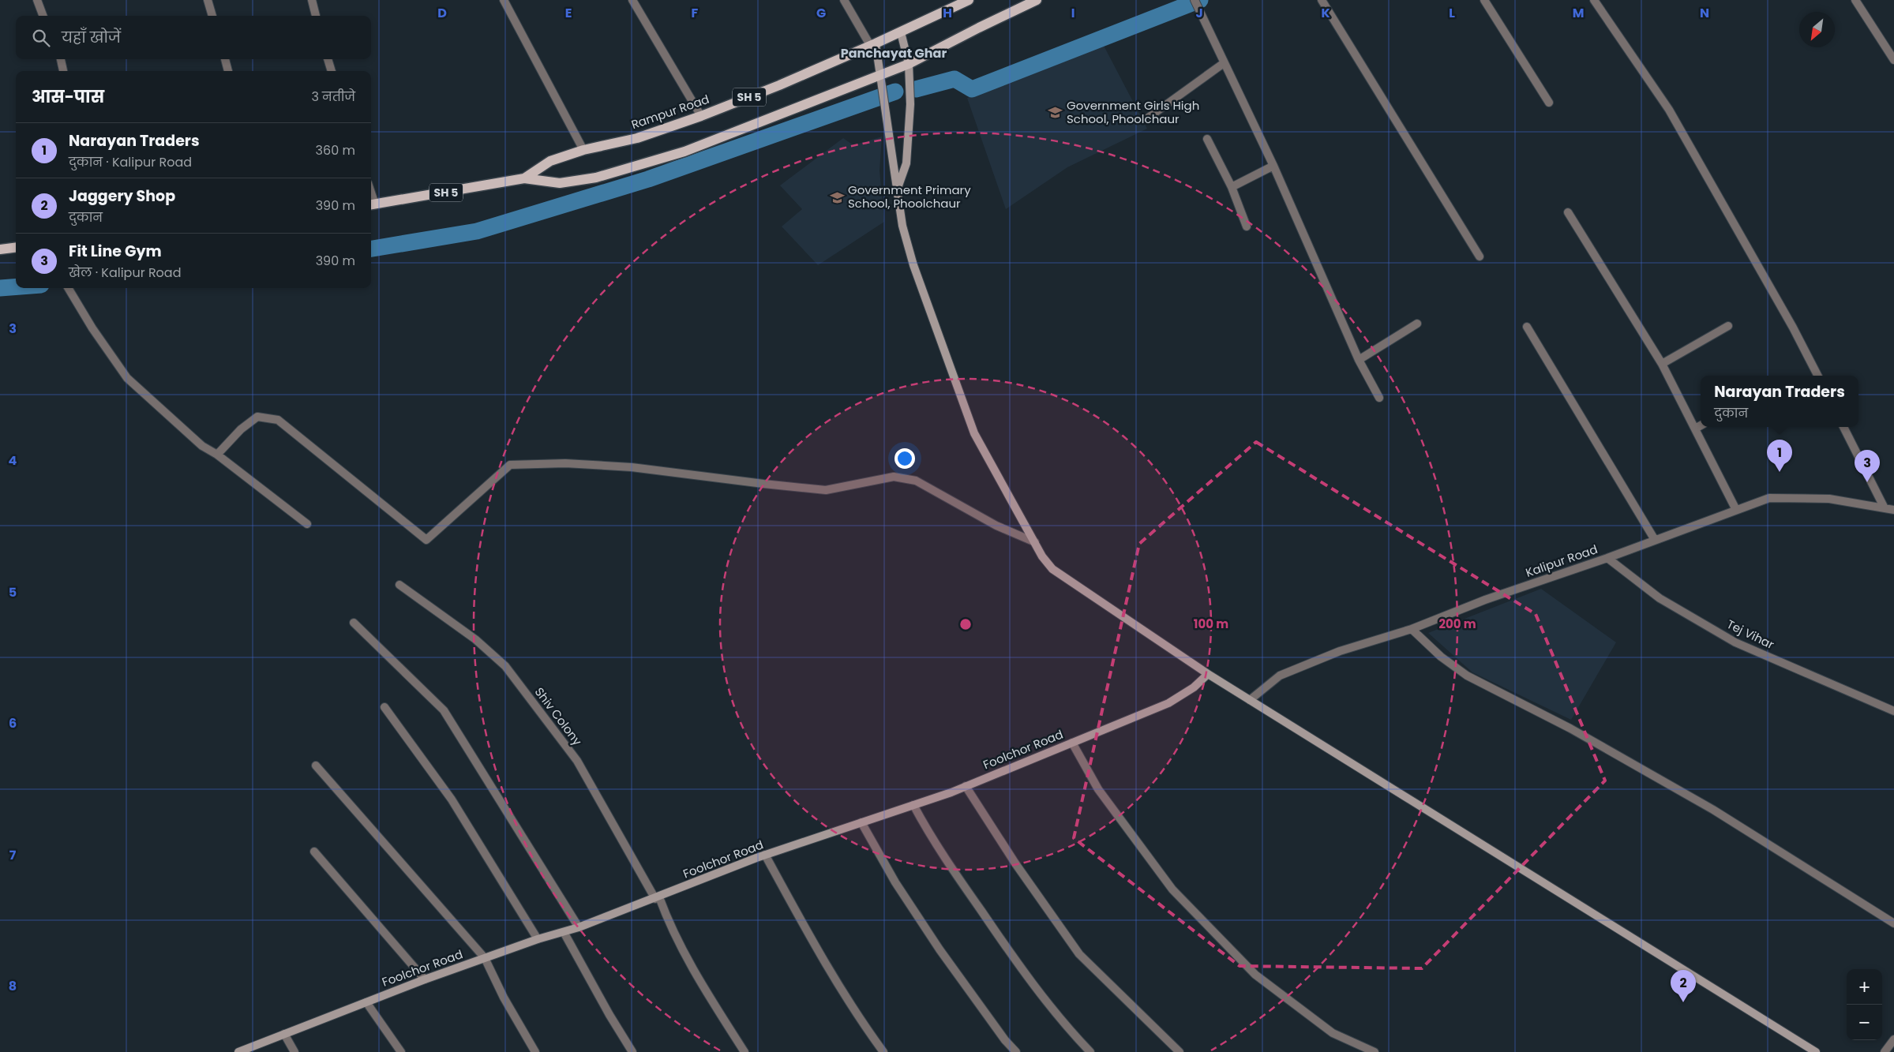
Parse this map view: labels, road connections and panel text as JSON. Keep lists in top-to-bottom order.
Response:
{
  "streets": {
    "main road": ["SH 5", "Rampur Road", "Foolchor Road"],
    "street": ["Kalipur Road", "Tej Vihar", "Shiv Colony"]
  },
  "crossings": [
    ["Kalipur Road", "Tej Vihar"],
    ["Shiv Colony", "Foolchor Road"]
  ],
  "districts": ["Panchayat Ghar"],
  "places": {
    "school or university": ["Government Girls High School, Phoolchaur", "Government Primary School, Phoolchaur"]
  },
  "north": "bottom left",
  "page": {
    "search": "यहाँ खोजें",
    "heading": ["आस-पास", "3 नतीजे"],
    "list": [
      {
        "mark": "1",
        "name": "Narayan Traders",
        "note": "दुकान · Kalipur Road",
        "value": "360 m"
      },
      {
        "mark": "2",
        "name": "Jaggery Shop",
        "note": "दुकान",
        "value": "390 m"
      },
      {
        "mark": "3",
        "name": "Fit Line Gym",
        "note": "खेल · Kalipur Road",
        "value": "390 m"
      }
    ],
    "popup": ["Narayan Traders", "दुकान"],
    "pins": ["1", "3", "2"],
    "map_buttons": ["+", "−"]
  },
  "grid": {
    "columns": [
      "D",
      "E",
      "F",
      "G",
      "H",
      "I",
      "J",
      "K",
      "L",
      "M",
      "N"
    ],
    "rows": [
      "3",
      "4",
      "5",
      "6",
      "7",
      "8"
    ]
  },
  "rings": ["100 m", "200 m"]
}
